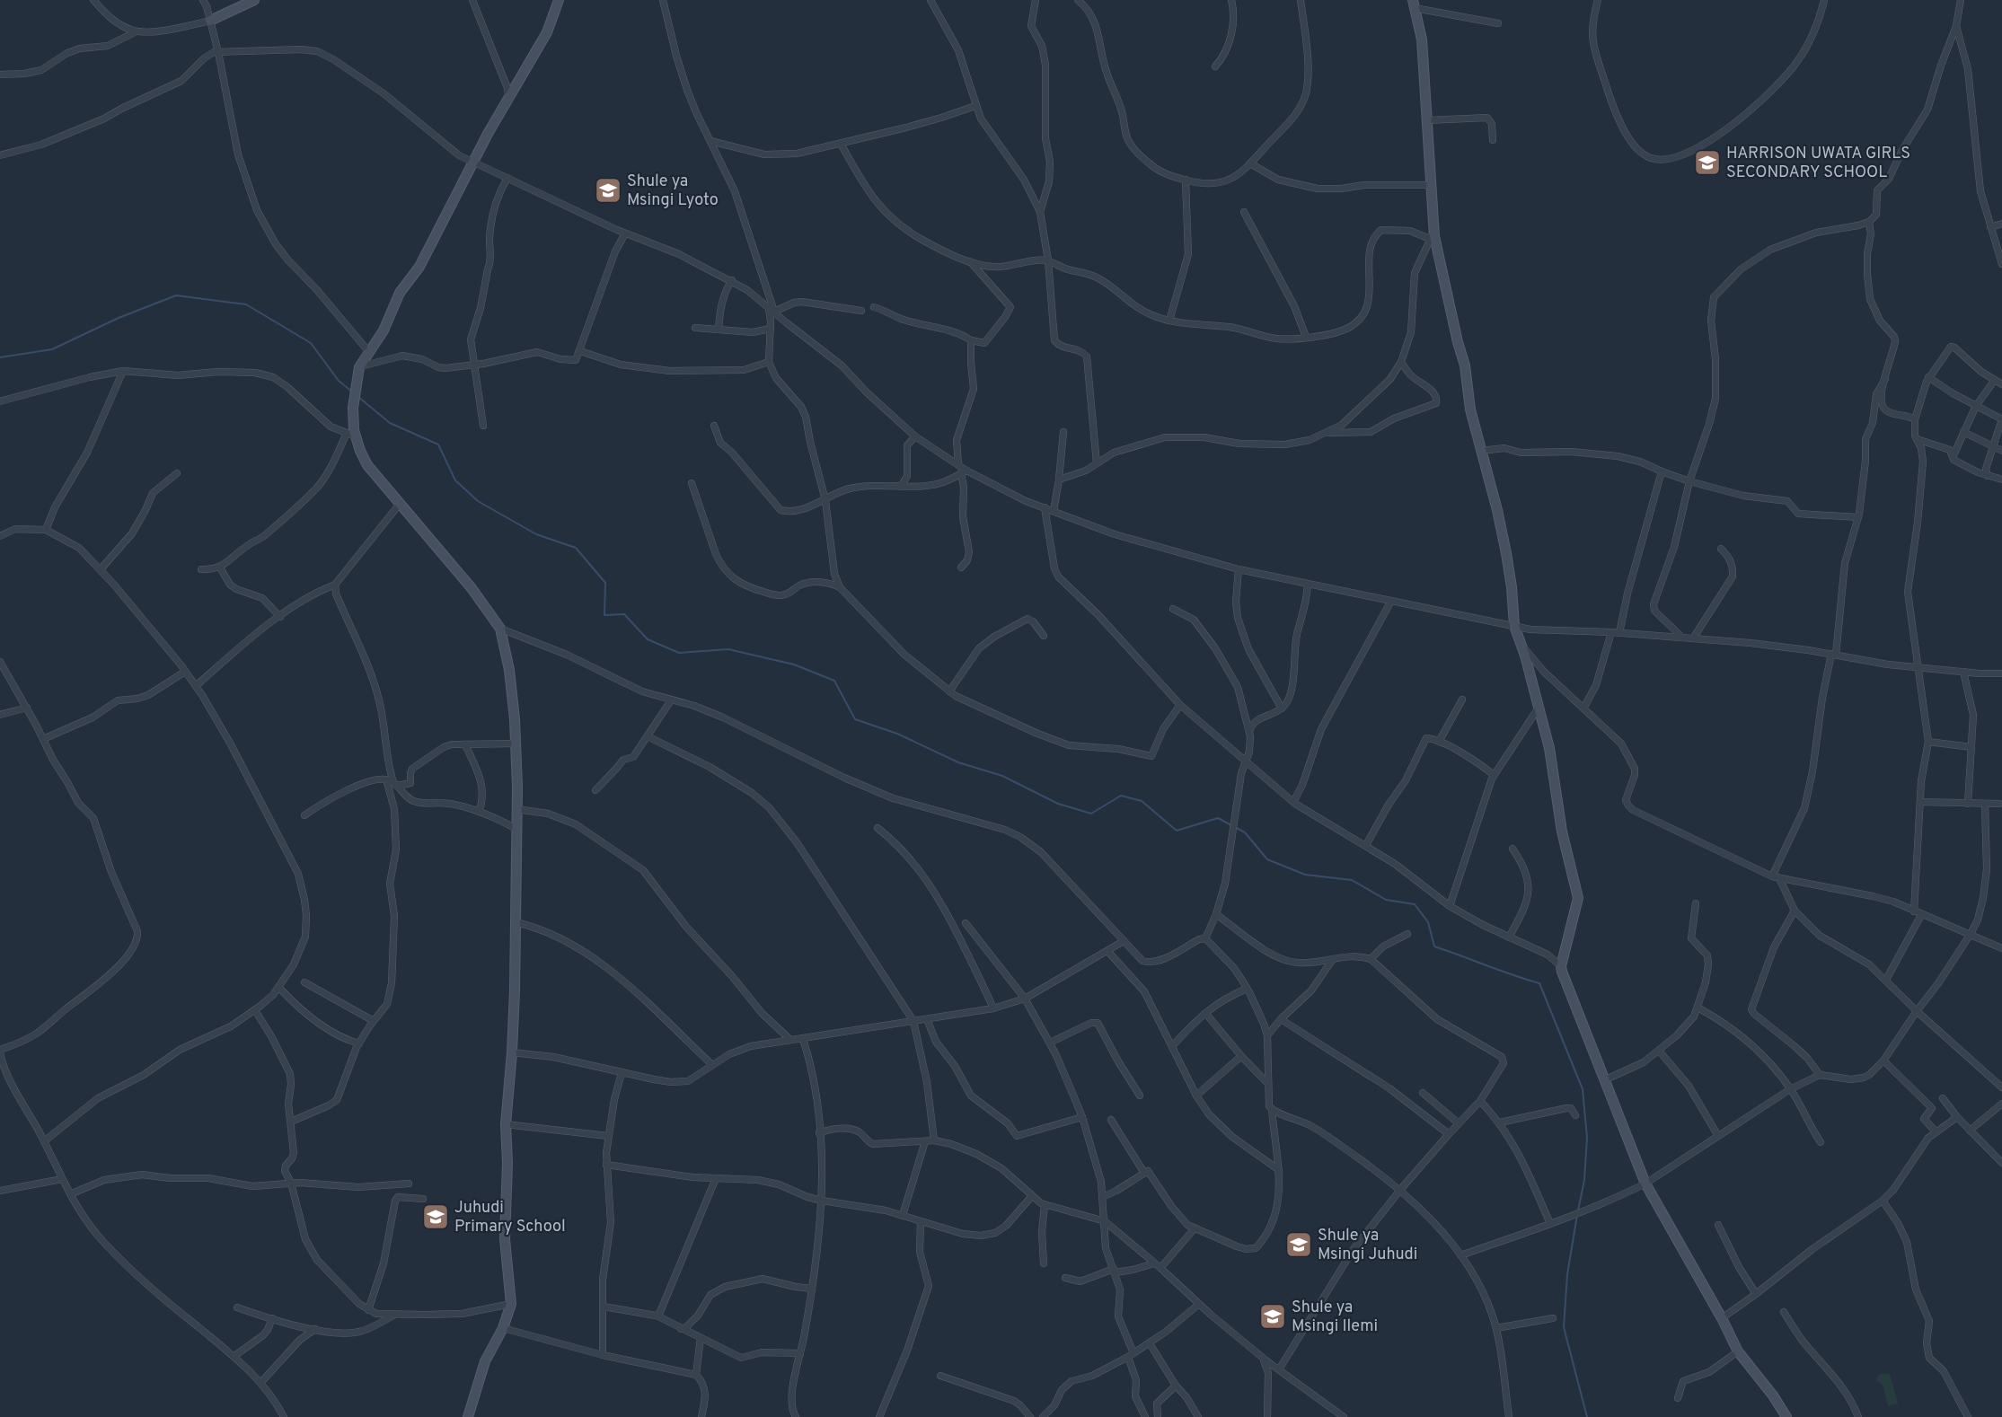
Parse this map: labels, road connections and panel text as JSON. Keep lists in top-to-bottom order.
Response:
{
  "places": {
    "school or university": [
      "HARRISON UWATA GIRLS SECONDARY SCHOOL",
      "Shule ya Msingi Lyoto",
      "Juhudi Primary School",
      "Shule ya Msingi Juhudi",
      "Shule ya Msingi Ilemi"
    ]
  }
}
